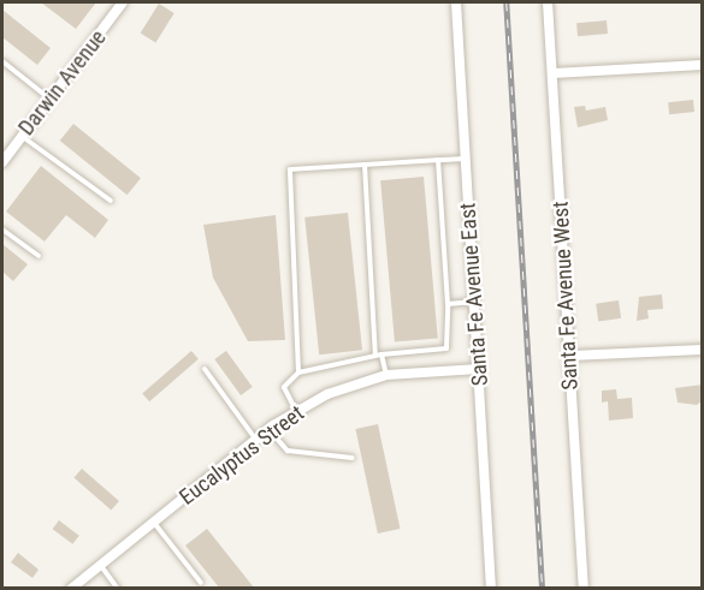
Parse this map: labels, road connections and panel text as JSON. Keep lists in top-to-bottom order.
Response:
{
  "streets": {
    "street": [
      "Darwin Avenue",
      "Santa Fe Avenue East",
      "Santa Fe Avenue West",
      "Eucalyptus Street"
    ]
  },
  "crossings": [
    ["Santa Fe Avenue East", "Eucalyptus Street"]
  ]
}
